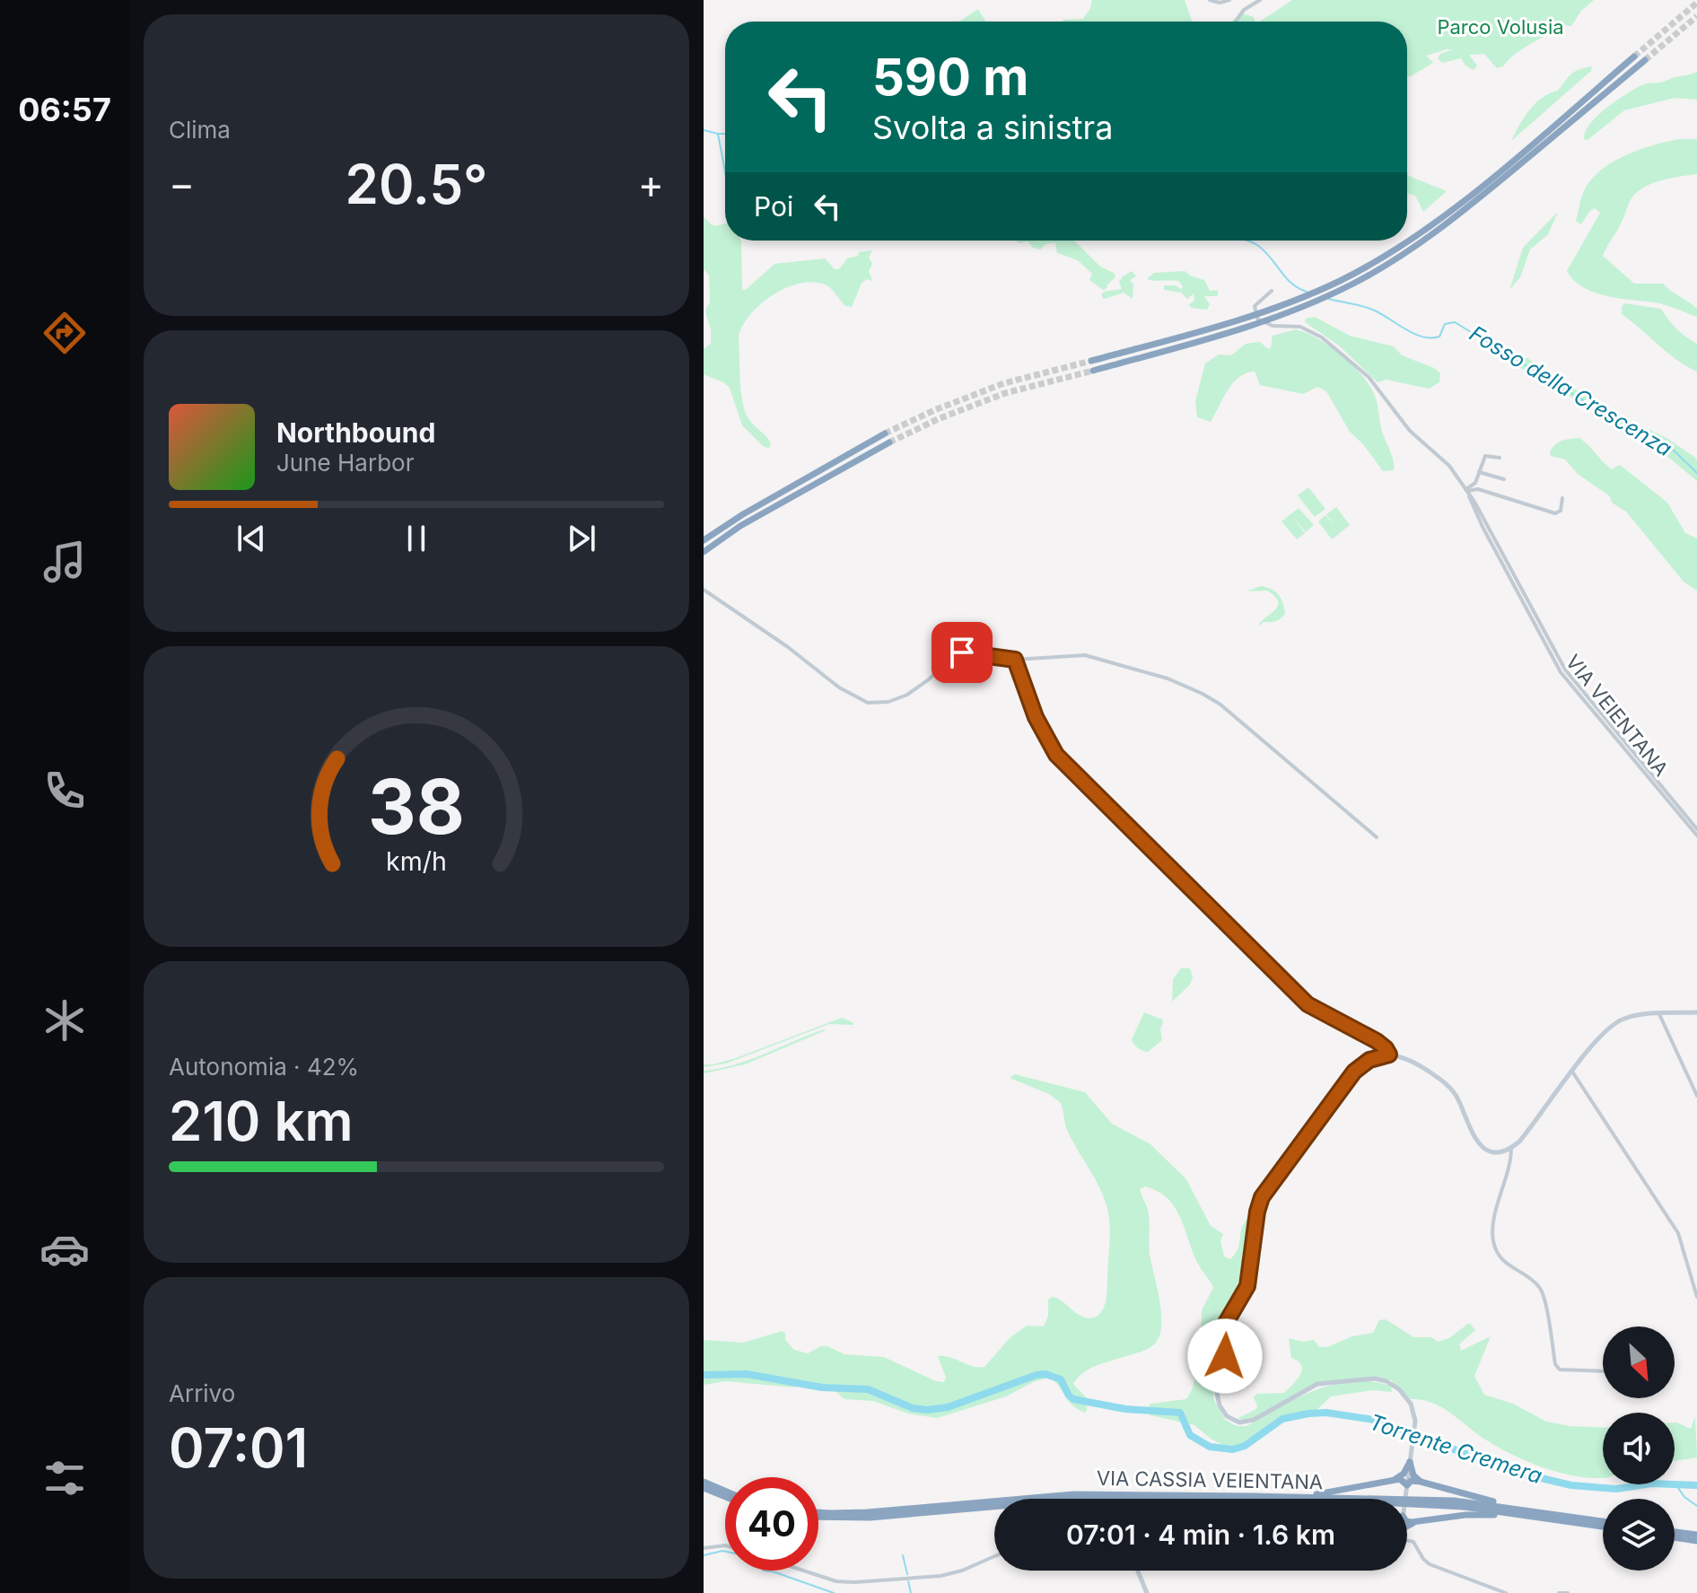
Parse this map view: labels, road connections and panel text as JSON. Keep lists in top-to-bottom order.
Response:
{
  "streets": {
    "highway": ["VIA CASSIA VEIENTANA"],
    "street": ["VIA VEIENTANA"]
  },
  "water": ["Fosso della Crescenza", "Torrente Cremera"],
  "parks": ["Parco Volusia"],
  "north": "bottom right",
  "page": {
    "tabs": "06:57",
    "tile": [
      "Clima",
      ["Autonomia · 42%", "210 km"],
      ["Arrivo", "07:01"]
    ],
    "turn": ["590 m", "Svolta a sinistra"],
    "heat": ["−", "20.5°", "+"],
    "then": "Poi",
    "song": ["Northbound", "June Harbor"],
    "limit": "40",
    "trip": "07:01 · 4 min · 1.6 km",
    "gauge": ["38", "km/h"]
  }
}
